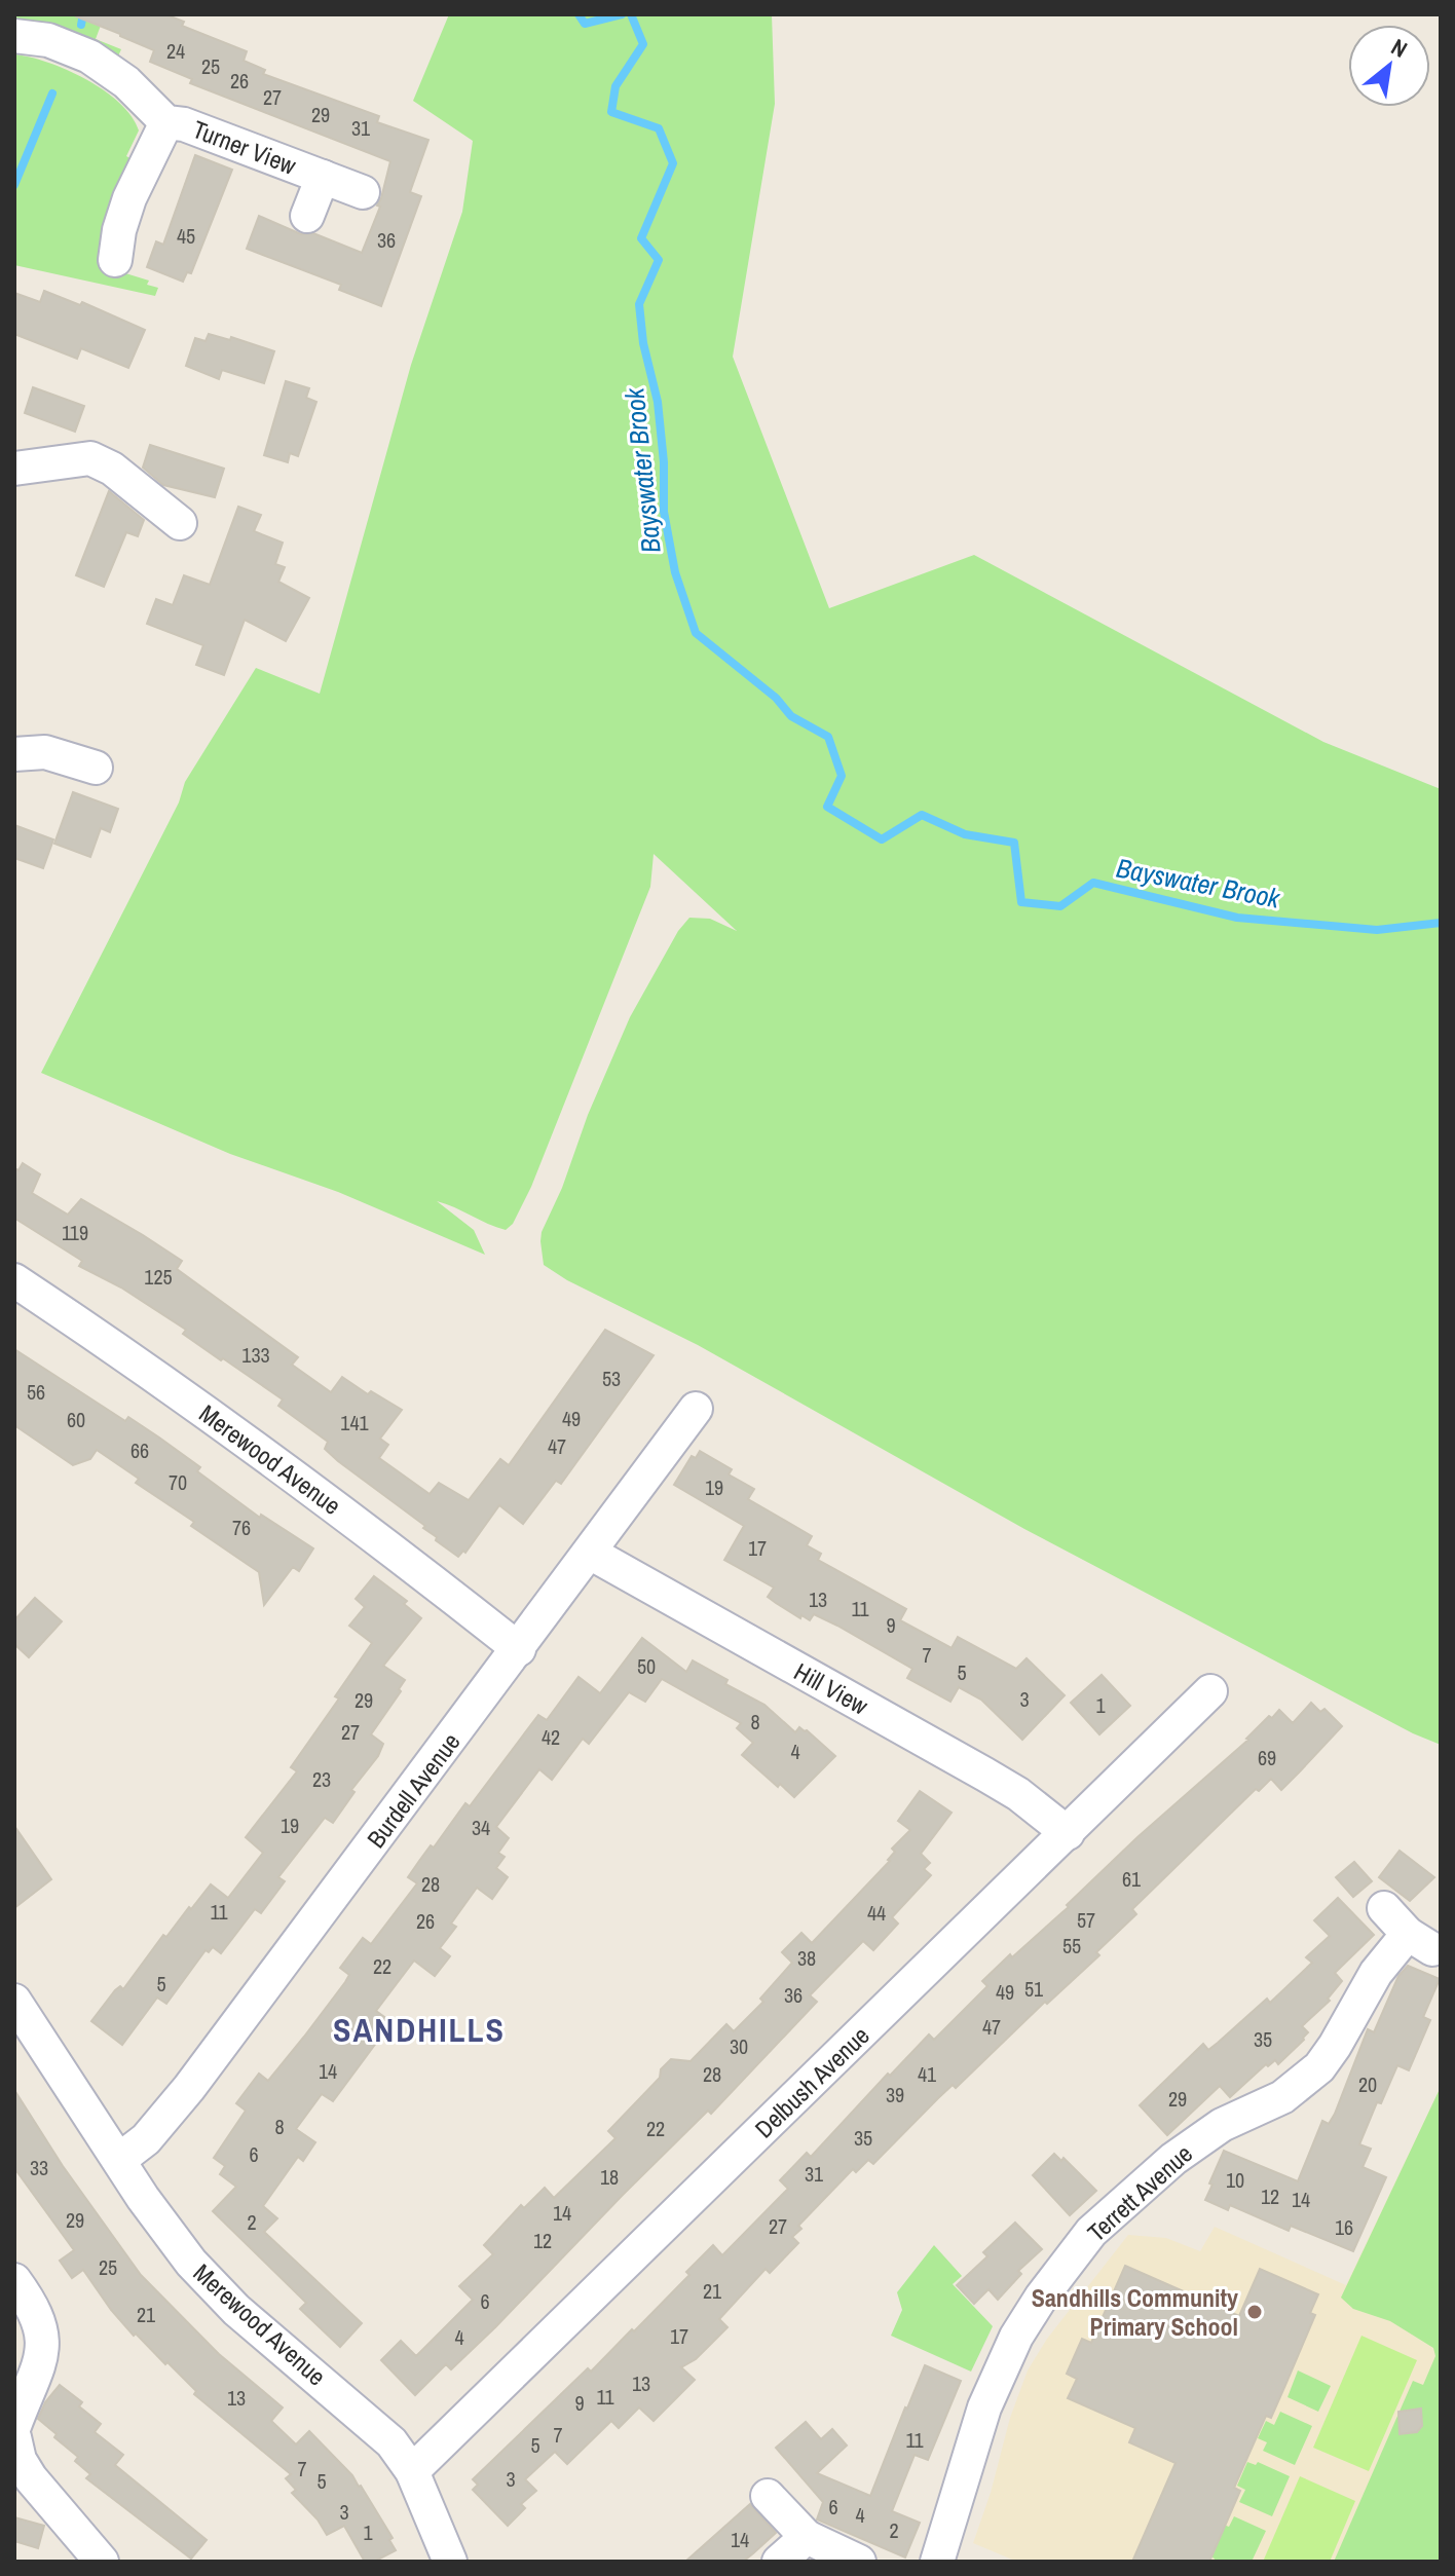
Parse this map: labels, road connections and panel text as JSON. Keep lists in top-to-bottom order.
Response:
{
  "streets": {
    "street": [
      "Turner View",
      "Merewood Avenue",
      "Hill View",
      "Burdell Avenue",
      "Delbush Avenue",
      "Terrett Avenue"
    ]
  },
  "crossings": [
    ["Merewood Avenue", "Burdell Avenue"],
    ["Merewood Avenue", "Delbush Avenue"],
    ["Hill View", "Burdell Avenue"],
    ["Hill View", "Delbush Avenue"]
  ],
  "districts": ["SANDHILLS"],
  "water": ["Bayswater Brook"],
  "places": ["Sandhills Community Primary School"],
  "house_numbers": [
    "24",
    "25",
    "26",
    "27",
    "29",
    "31",
    "45",
    "36",
    "119",
    "125",
    "133",
    "53",
    "56",
    "49",
    "60",
    "141",
    "47",
    "66",
    "70",
    "19",
    "76",
    "17",
    "13",
    "11",
    "9",
    "7",
    "50",
    "5",
    "3",
    "29",
    "1",
    "8",
    "27",
    "42",
    "4",
    "69",
    "23",
    "19",
    "34",
    "61",
    "28",
    "11",
    "44",
    "57",
    "26",
    "55",
    "38",
    "22",
    "5",
    "51",
    "49",
    "36",
    "47",
    "35",
    "30",
    "14",
    "28",
    "41",
    "20",
    "39",
    "29",
    "8",
    "22",
    "35",
    "6",
    "33",
    "31",
    "18",
    "10",
    "12",
    "14",
    "14",
    "29",
    "2",
    "27",
    "16",
    "12",
    "25",
    "21",
    "6",
    "21",
    "17",
    "4",
    "13",
    "11",
    "13",
    "9",
    "7",
    "11",
    "5",
    "7",
    "3",
    "5",
    "6",
    "3",
    "4",
    "2",
    "1",
    "14"
  ],
  "north": "top right"
}
